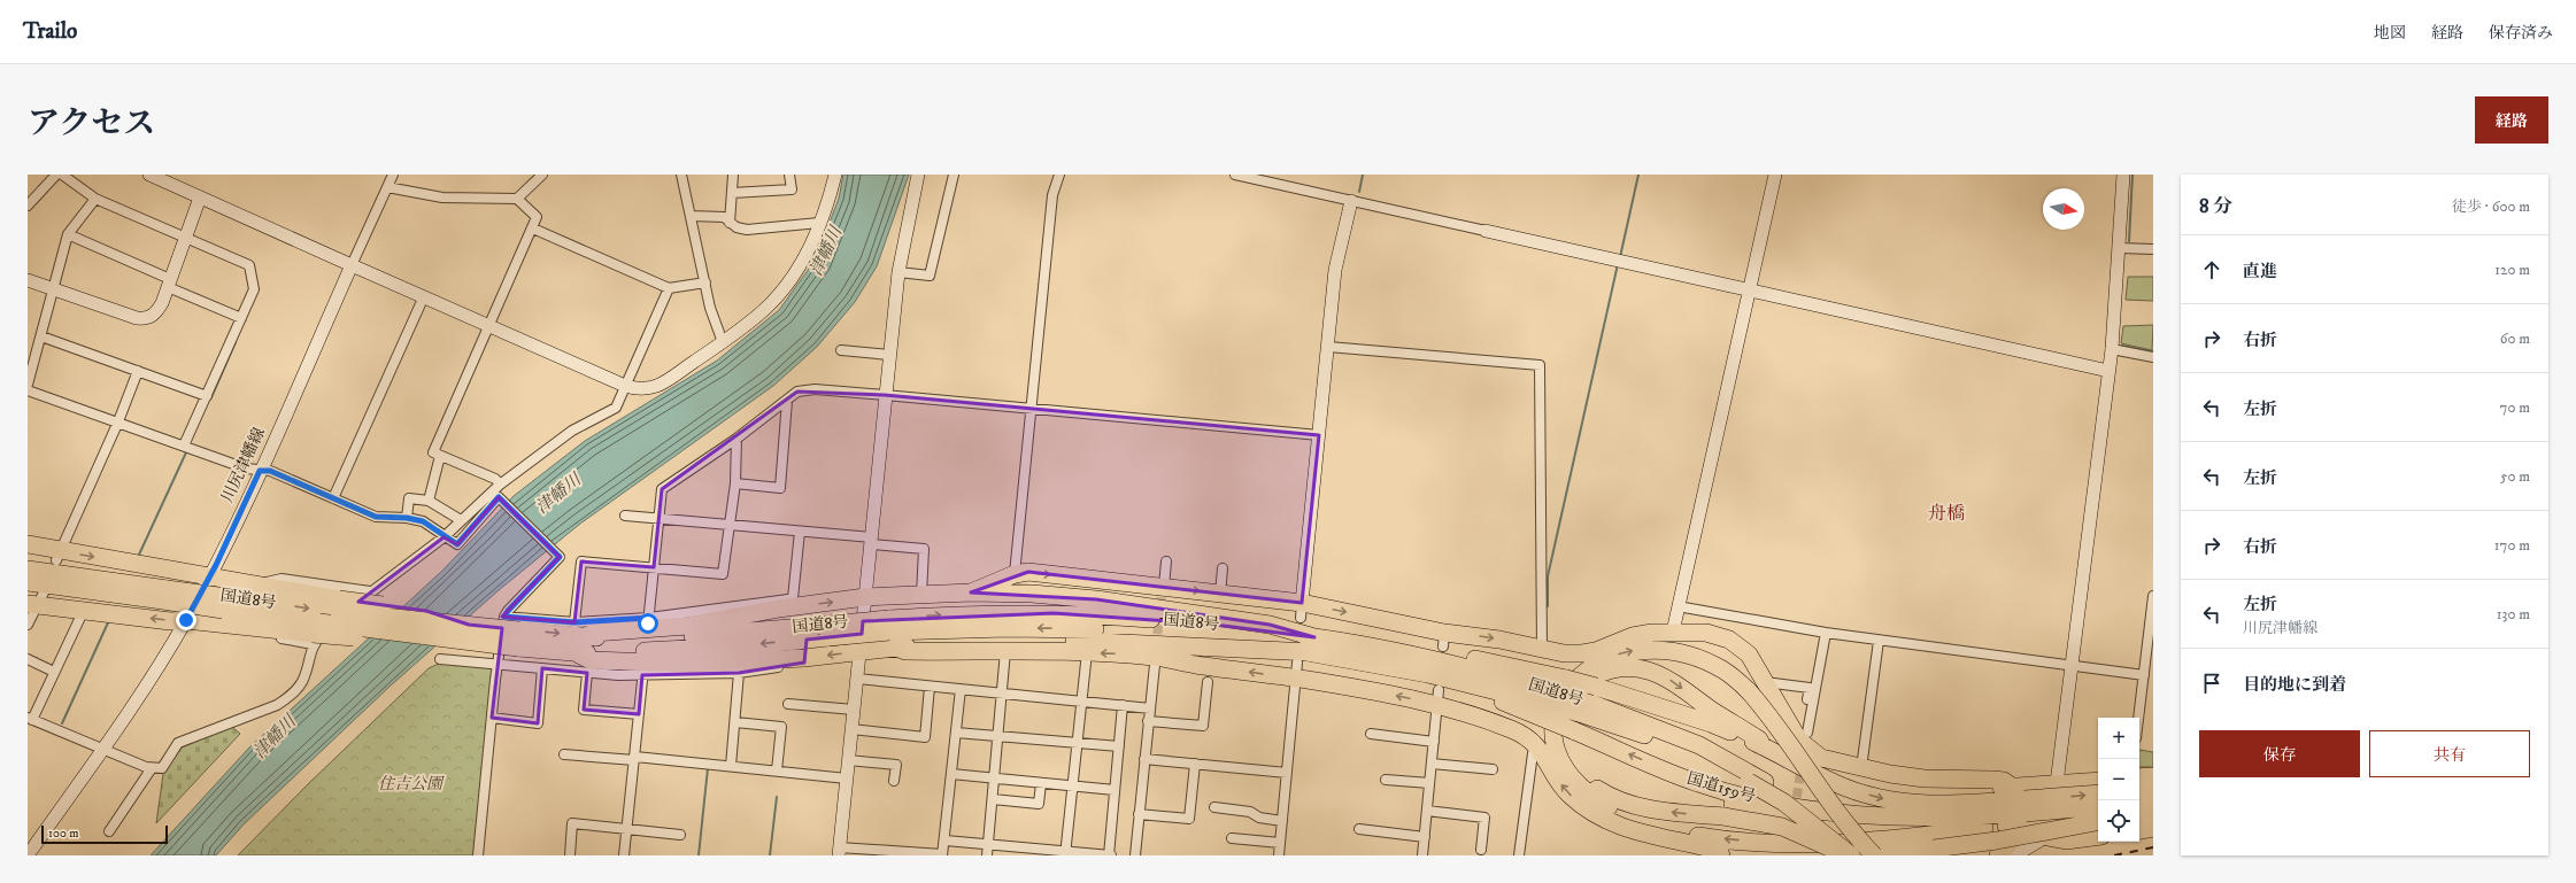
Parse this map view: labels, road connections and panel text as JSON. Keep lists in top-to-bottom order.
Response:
{
  "streets": {
    "highway": ["国道8号", "国道159号"],
    "street": ["川尻津幡線"]
  },
  "crossings": [
    ["国道8号", "国道159号"]
  ],
  "districts": ["舟橋"],
  "water": ["津幡川"],
  "parks": ["住吉公園"],
  "scale_bar": "100 m",
  "north": "right",
  "page": {
    "header": "Trailo",
    "nav": ["地図", "経路", "保存済み"],
    "title": "アクセス",
    "buttons": [
      "経路",
      ["保存", "共有"]
    ],
    "heading": ["8 分", "徒歩 · 600 m"],
    "list": [
      ["直進", "120 m"],
      ["右折", "60 m"],
      ["左折", "70 m"],
      ["左折", "50 m"],
      ["右折", "170 m"],
      ["左折", "川尻津幡線", "130 m"],
      "目的地に到着"
    ],
    "map_buttons": ["+", "−"],
    "scale": "100 m"
  }
}
